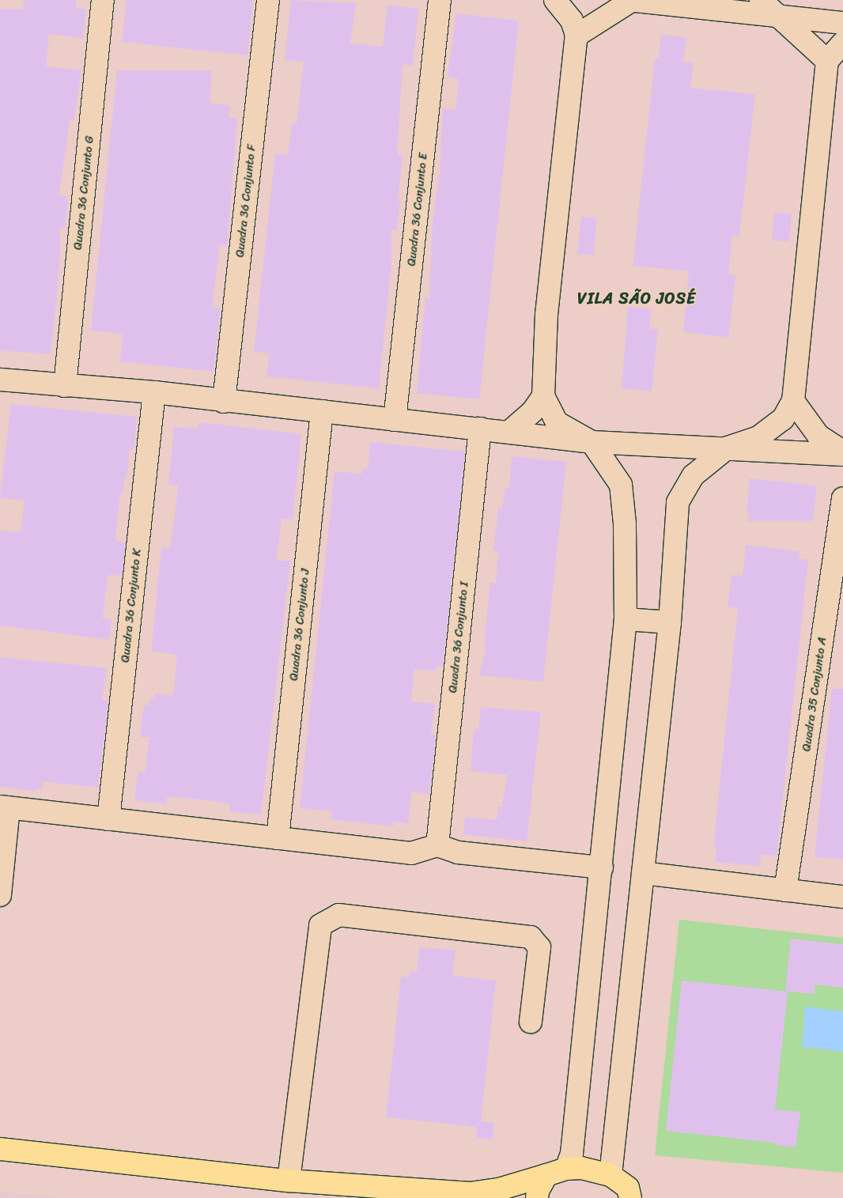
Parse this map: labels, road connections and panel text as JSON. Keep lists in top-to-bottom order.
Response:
{
  "streets": {
    "street": [
      "Quadra 36 Conjunto G",
      "Quadra 36 Conjunto F",
      "Quadra 36 Conjunto E",
      "Quadra 36 Conjunto K",
      "Quadra 36 Conjunto J",
      "Quadra 36 Conjunto I",
      "Quadra 35 Conjunto A"
    ]
  },
  "districts": ["VILA SÃO JOSÉ"]
}
